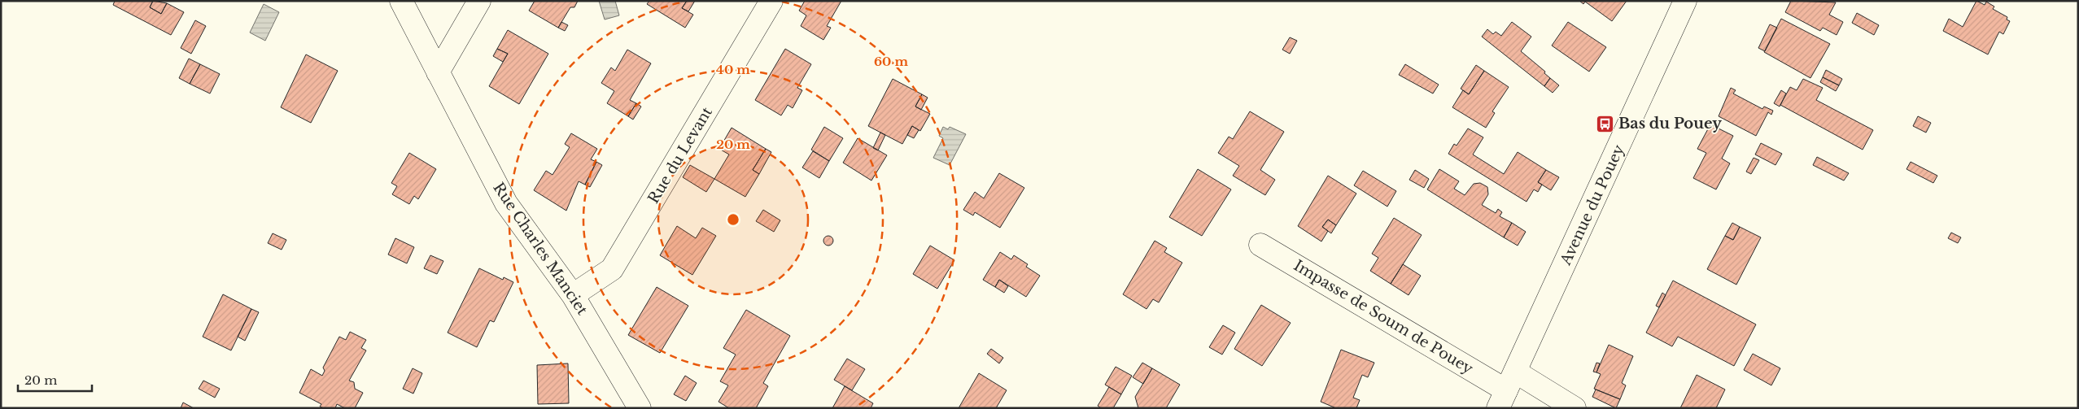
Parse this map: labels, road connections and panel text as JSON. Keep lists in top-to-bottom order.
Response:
{
  "streets": {
    "street": [
      "Rue du Levant",
      "Avenue du Pouey",
      "Rue Charles Manciet",
      "Impasse de Soum de Pouey"
    ]
  },
  "crossings": [
    ["Rue du Levant", "Rue Charles Manciet"],
    ["Avenue du Pouey", "Impasse de Soum de Pouey"]
  ],
  "places": {
    "bus stop": ["Bas du Pouey"]
  },
  "scale_bar": "20 m",
  "rings": ["60 m", "40 m", "20 m"]
}
